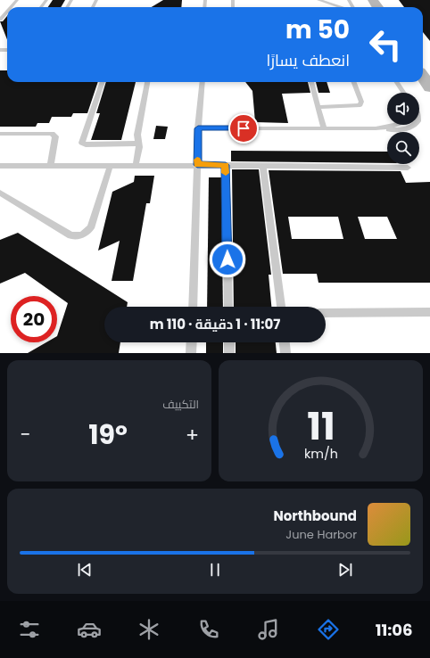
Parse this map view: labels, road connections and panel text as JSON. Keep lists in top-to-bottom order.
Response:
{
  "page": {
    "turn": ["50 m", "انعطف يسارًا"],
    "limit": "20",
    "trip": "11:07 · 1 دقيقة · 110 m",
    "tile": "التكييف",
    "heat": ["−", "19°", "+"],
    "song": ["Northbound", "June Harbor"],
    "tabs": "11:06",
    "gauge": ["11", "km/h"]
  }
}
